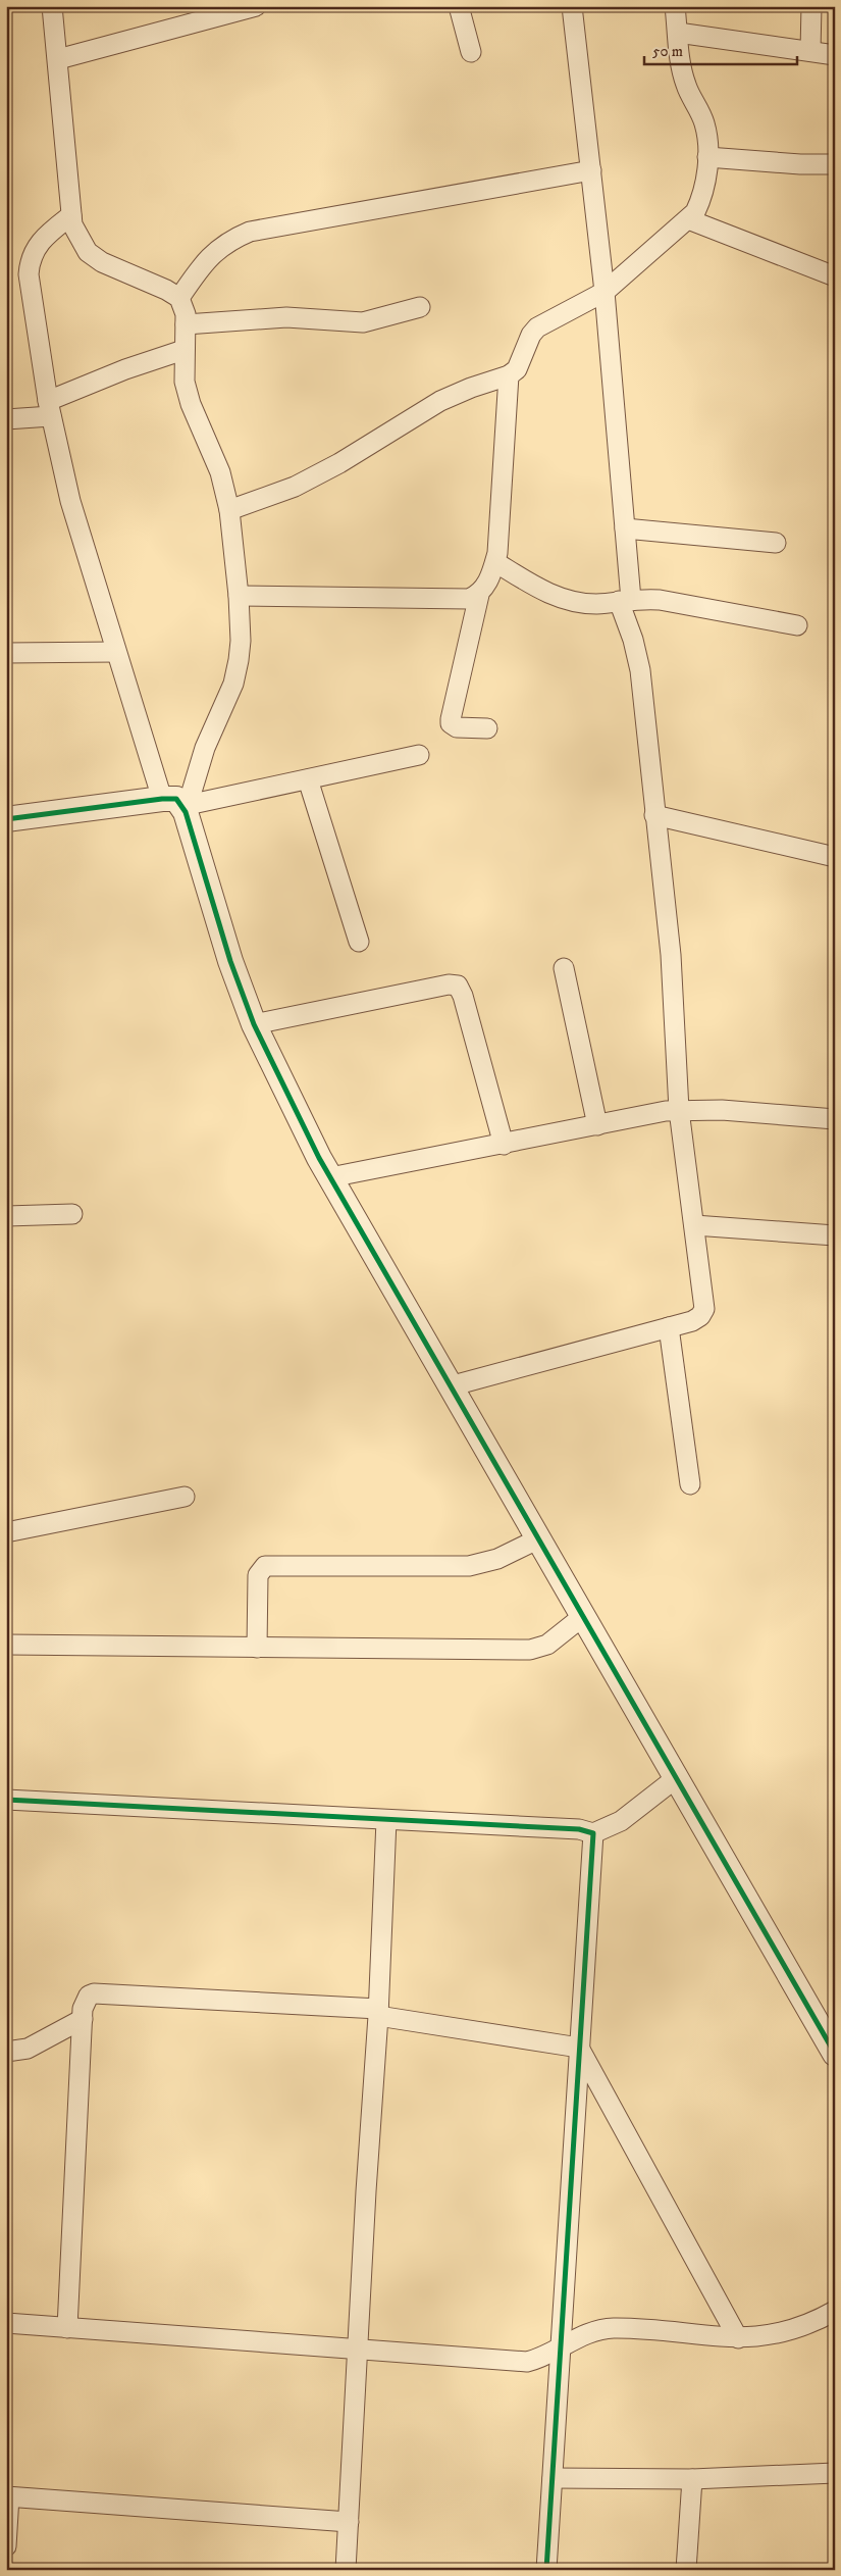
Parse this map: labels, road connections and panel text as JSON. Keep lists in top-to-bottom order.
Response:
{
  "scale_bar": "50 m"
}
